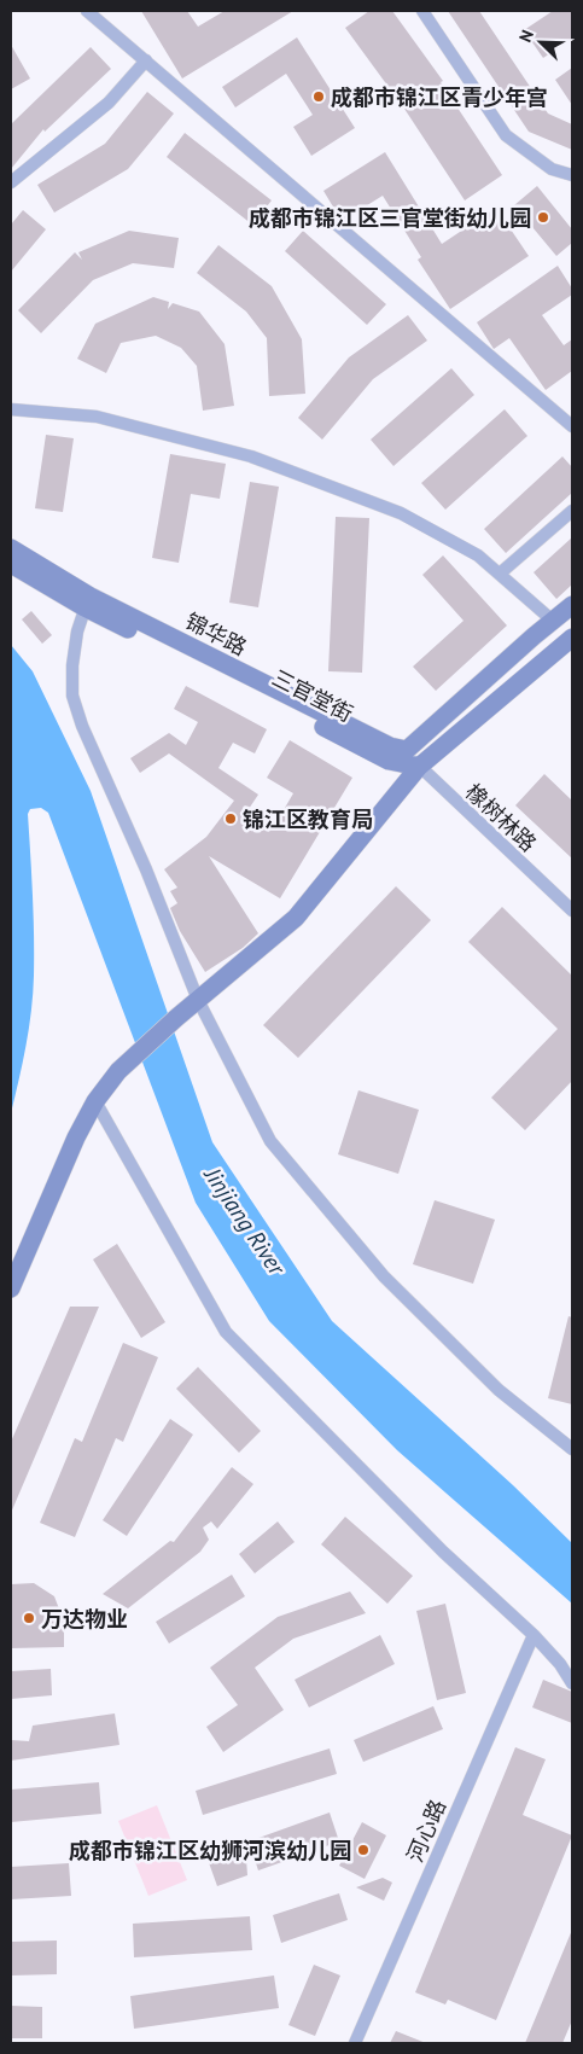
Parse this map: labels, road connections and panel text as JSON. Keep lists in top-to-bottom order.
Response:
{
  "streets": {
    "main road": ["锦华路", "三官堂街"],
    "street": ["橡树林路", "河心路"]
  },
  "crossings": [
    ["锦华路", "三官堂街"],
    ["锦华路", "橡树林路"],
    ["三官堂街", "橡树林路"]
  ],
  "water": ["Jinjiang River"],
  "places": [
    "成都市锦江区青少年宫",
    "成都市锦江区三官堂街幼儿园",
    "锦江区教育局",
    "万达物业",
    "成都市锦江区幼狮河滨幼儿园"
  ],
  "north": "top left"
}
